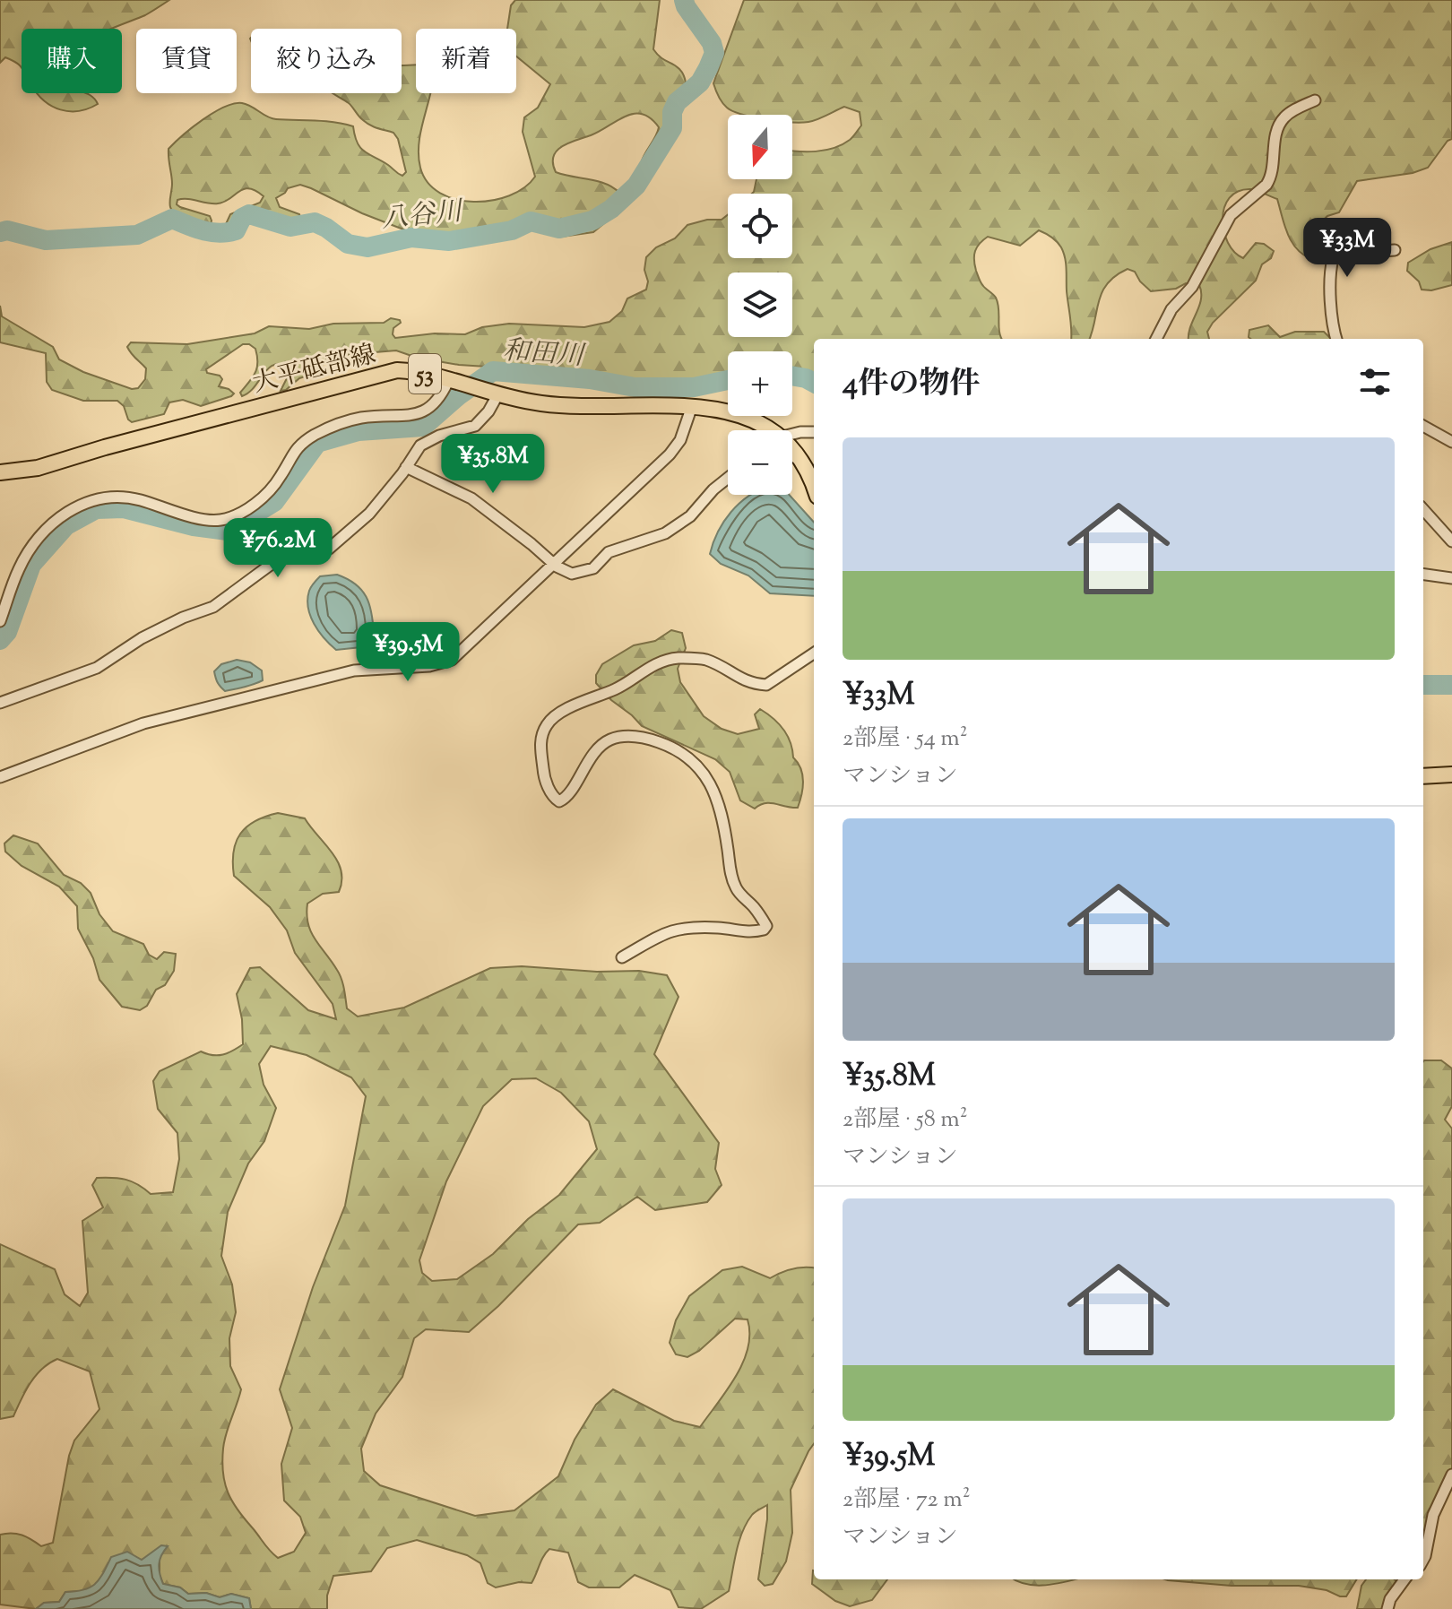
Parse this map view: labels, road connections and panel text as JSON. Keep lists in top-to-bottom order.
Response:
{
  "streets": {
    "main road": ["大平砥部線", "53"]
  },
  "water": ["八谷川", "和田川"],
  "north": "bottom",
  "page": {
    "chip": [
      "購入",
      "賃貸",
      "絞り込み",
      "新着"
    ],
    "map_buttons": ["+", "−"],
    "price": [
      "¥33M",
      "¥35.8M",
      "¥76.2M",
      "¥39.5M"
    ],
    "heading": "4件の物件",
    "list": [
      {
        "name": "¥33M",
        "note": "2部屋 · 54 m² · マンション"
      },
      {
        "name": "¥35.8M",
        "note": "2部屋 · 58 m² · マンション"
      },
      {
        "name": "¥39.5M",
        "note": "2部屋 · 72 m² · マンション"
      }
    ]
  }
}
